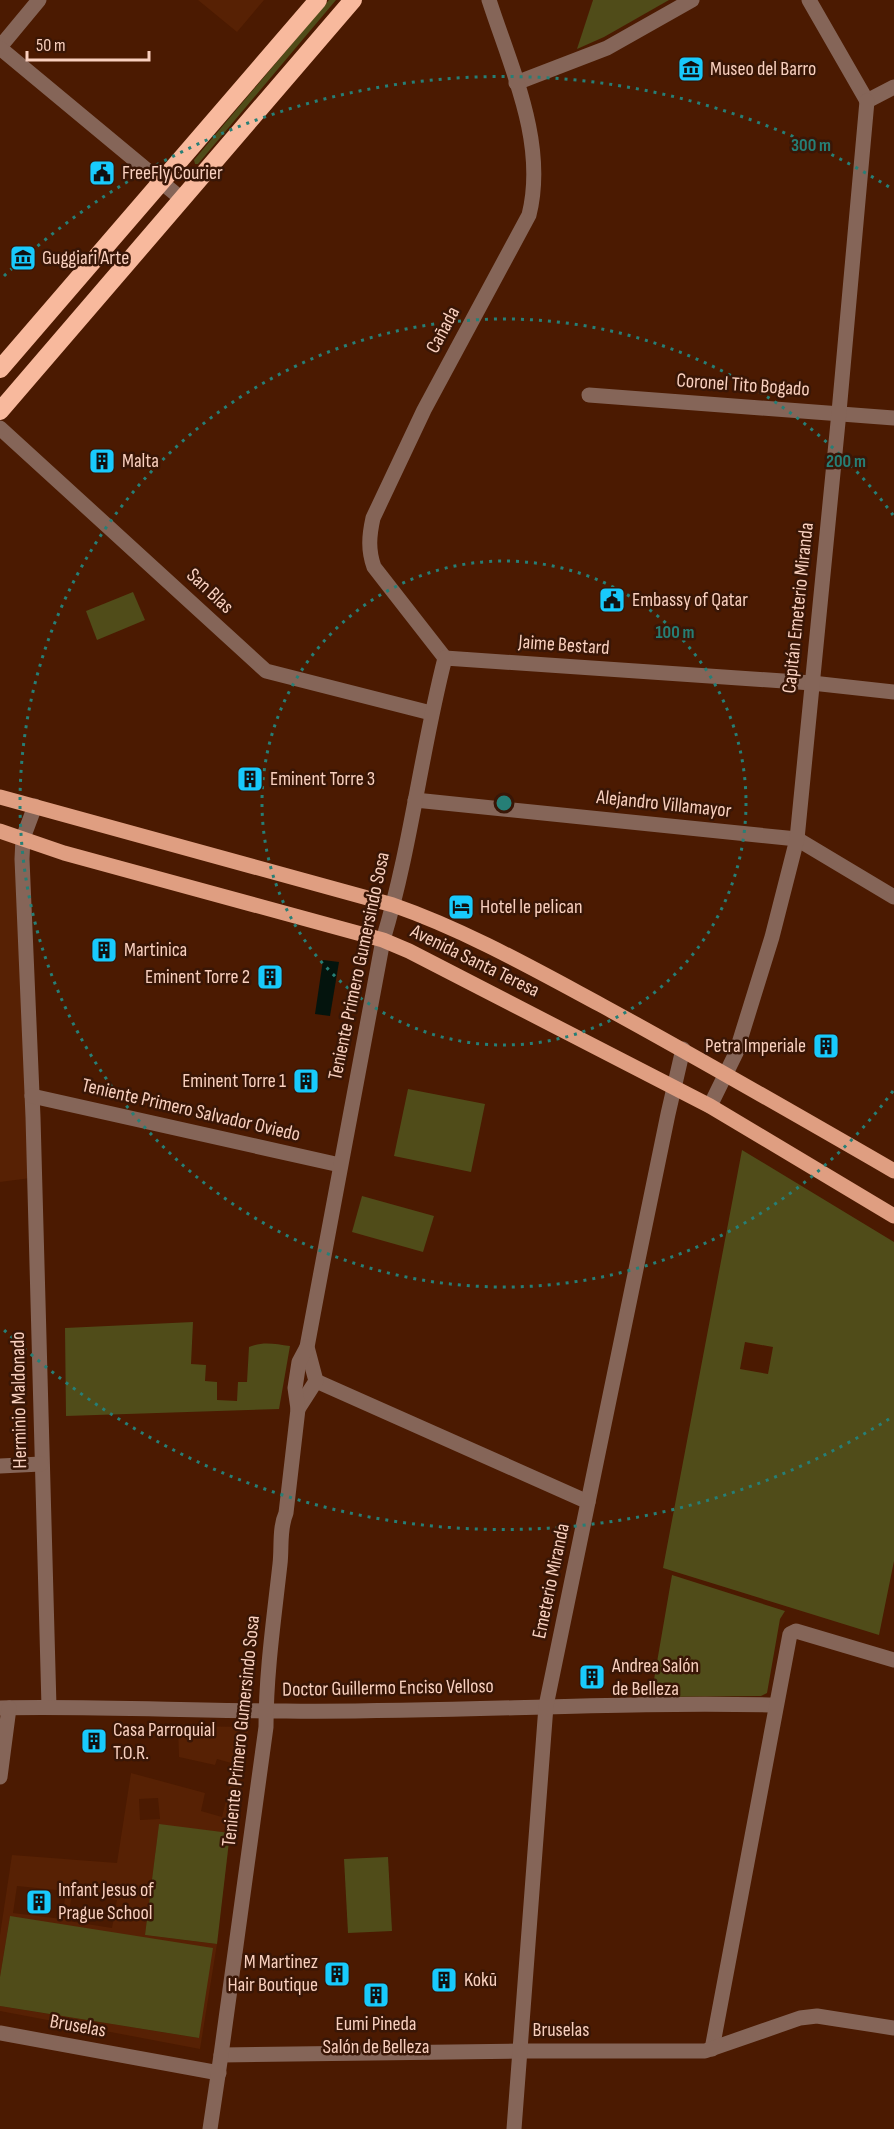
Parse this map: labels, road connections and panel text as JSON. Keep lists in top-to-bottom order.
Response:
{
  "streets": {
    "main road": ["Avenida Santa Teresa"],
    "street": [
      "Cañada",
      "Coronel Tito Bogado",
      "San Blas",
      "Capitán Emeterio Miranda",
      "Jaime Bestard",
      "Alejandro Villamayor",
      "Teniente Primero Gumersindo Sosa",
      "Teniente Primero Salvador Oviedo",
      "Herminio Maldonado",
      "Emeterio Miranda",
      "Doctor Guillermo Enciso Velloso",
      "Bruselas"
    ]
  },
  "crossings": [
    ["Cañada", "Jaime Bestard"],
    ["Cañada", "Teniente Primero Gumersindo Sosa"],
    ["Coronel Tito Bogado", "Capitán Emeterio Miranda"],
    ["San Blas", "Teniente Primero Gumersindo Sosa"],
    ["Capitán Emeterio Miranda", "Jaime Bestard"],
    ["Capitán Emeterio Miranda", "Alejandro Villamayor"],
    ["Capitán Emeterio Miranda", "Avenida Santa Teresa"],
    ["Jaime Bestard", "Teniente Primero Gumersindo Sosa"],
    ["Alejandro Villamayor", "Teniente Primero Gumersindo Sosa"],
    ["Avenida Santa Teresa", "Teniente Primero Gumersindo Sosa"],
    ["Avenida Santa Teresa", "Herminio Maldonado"],
    ["Avenida Santa Teresa", "Emeterio Miranda"],
    ["Teniente Primero Gumersindo Sosa", "Teniente Primero Salvador Oviedo"],
    ["Teniente Primero Gumersindo Sosa", "Doctor Guillermo Enciso Velloso"],
    ["Teniente Primero Gumersindo Sosa", "Bruselas"],
    ["Teniente Primero Salvador Oviedo", "Herminio Maldonado"],
    ["Herminio Maldonado", "Doctor Guillermo Enciso Velloso"],
    ["Emeterio Miranda", "Doctor Guillermo Enciso Velloso"],
    ["Emeterio Miranda", "Bruselas"]
  ],
  "places": {
    "museum": ["Museo del Barro", "Guggiari Arte"],
    "public building": ["FreeFly Courier", "Embassy of Qatar"],
    "building": [
      "Malta",
      "Eminent Torre 3",
      "Martinica",
      "Eminent Torre 2",
      "Petra Imperiale",
      "Eminent Torre 1",
      "Andrea Salón de Belleza",
      "Casa Parroquial T.O.R.",
      "Infant Jesus of Prague School",
      "M Martinez Hair Boutique",
      "Kokū",
      "Eumi Pineda Salón de Belleza"
    ],
    "hotel": ["Hotel le pelican"]
  },
  "scale_bar": "50 m",
  "rings": ["300 m", "200 m", "100 m"]
}
